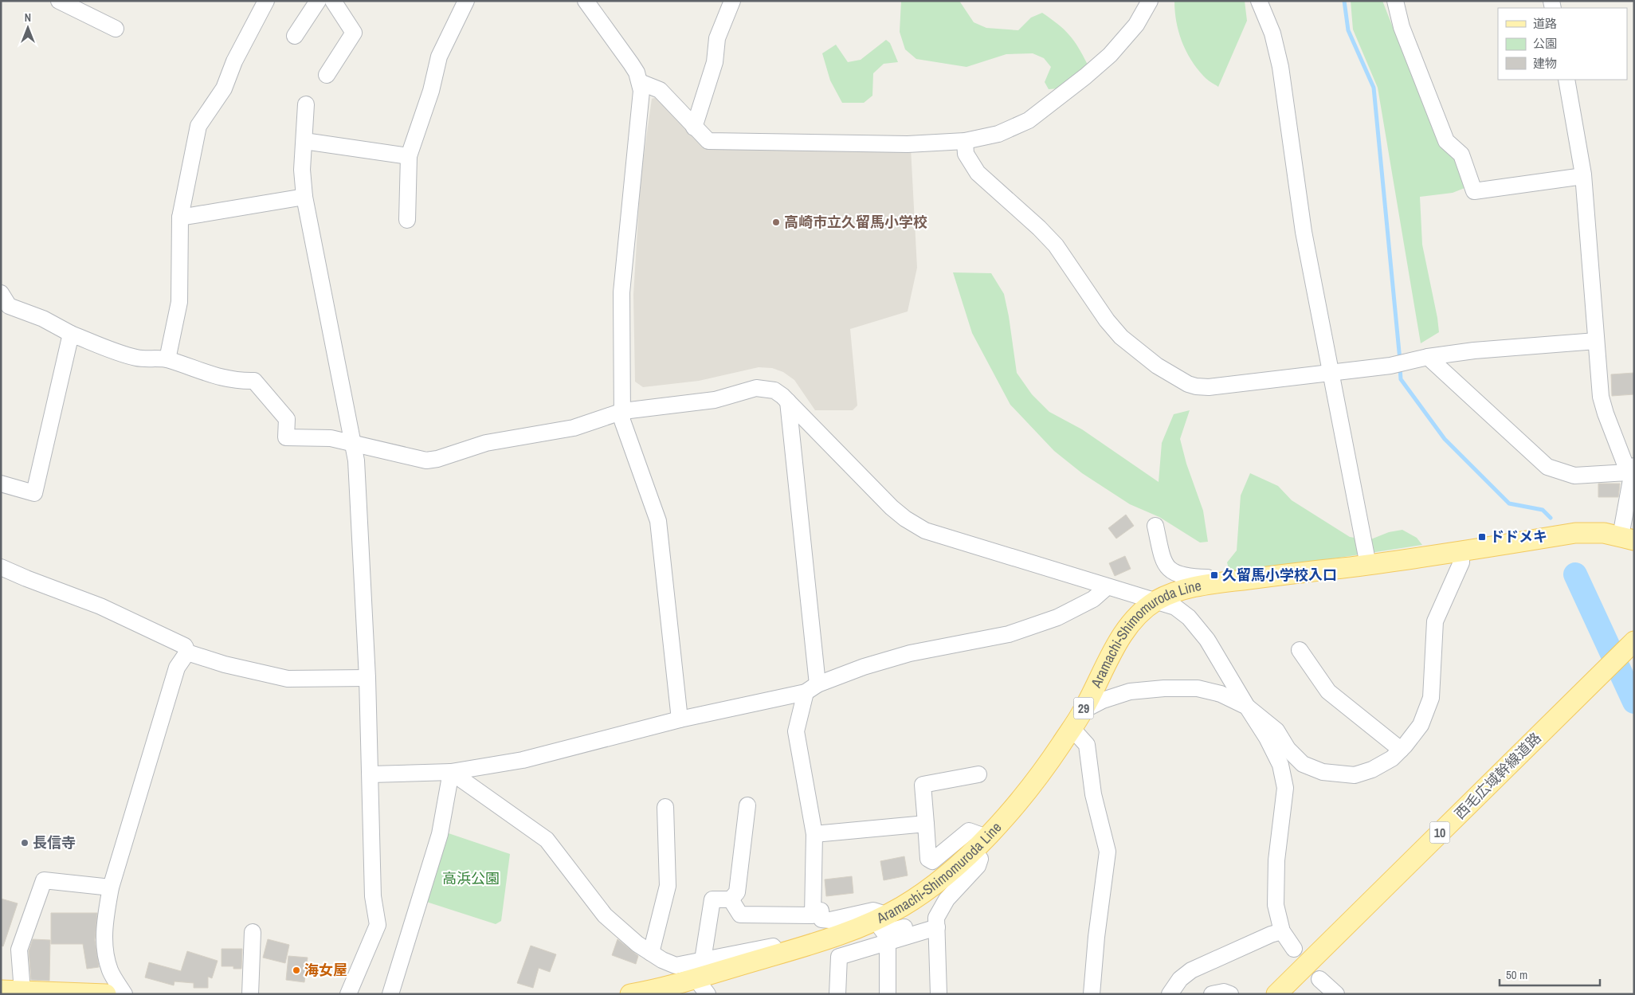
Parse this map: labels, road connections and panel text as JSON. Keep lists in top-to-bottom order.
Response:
{
  "streets": {
    "main road": [
      "Aramachi-Shimomuroda Line",
      "29",
      "西毛広域幹線道路",
      "10"
    ]
  },
  "parks": ["高浜公園"],
  "places": {
    "other": ["高崎市立久留馬小学校", "長信寺", "海女屋"],
    "transit": ["ドドメキ", "久留馬小学校入口"]
  },
  "legend": ["道路", "公園", "建物"],
  "scale_bar": "50 m",
  "north": "top"
}
